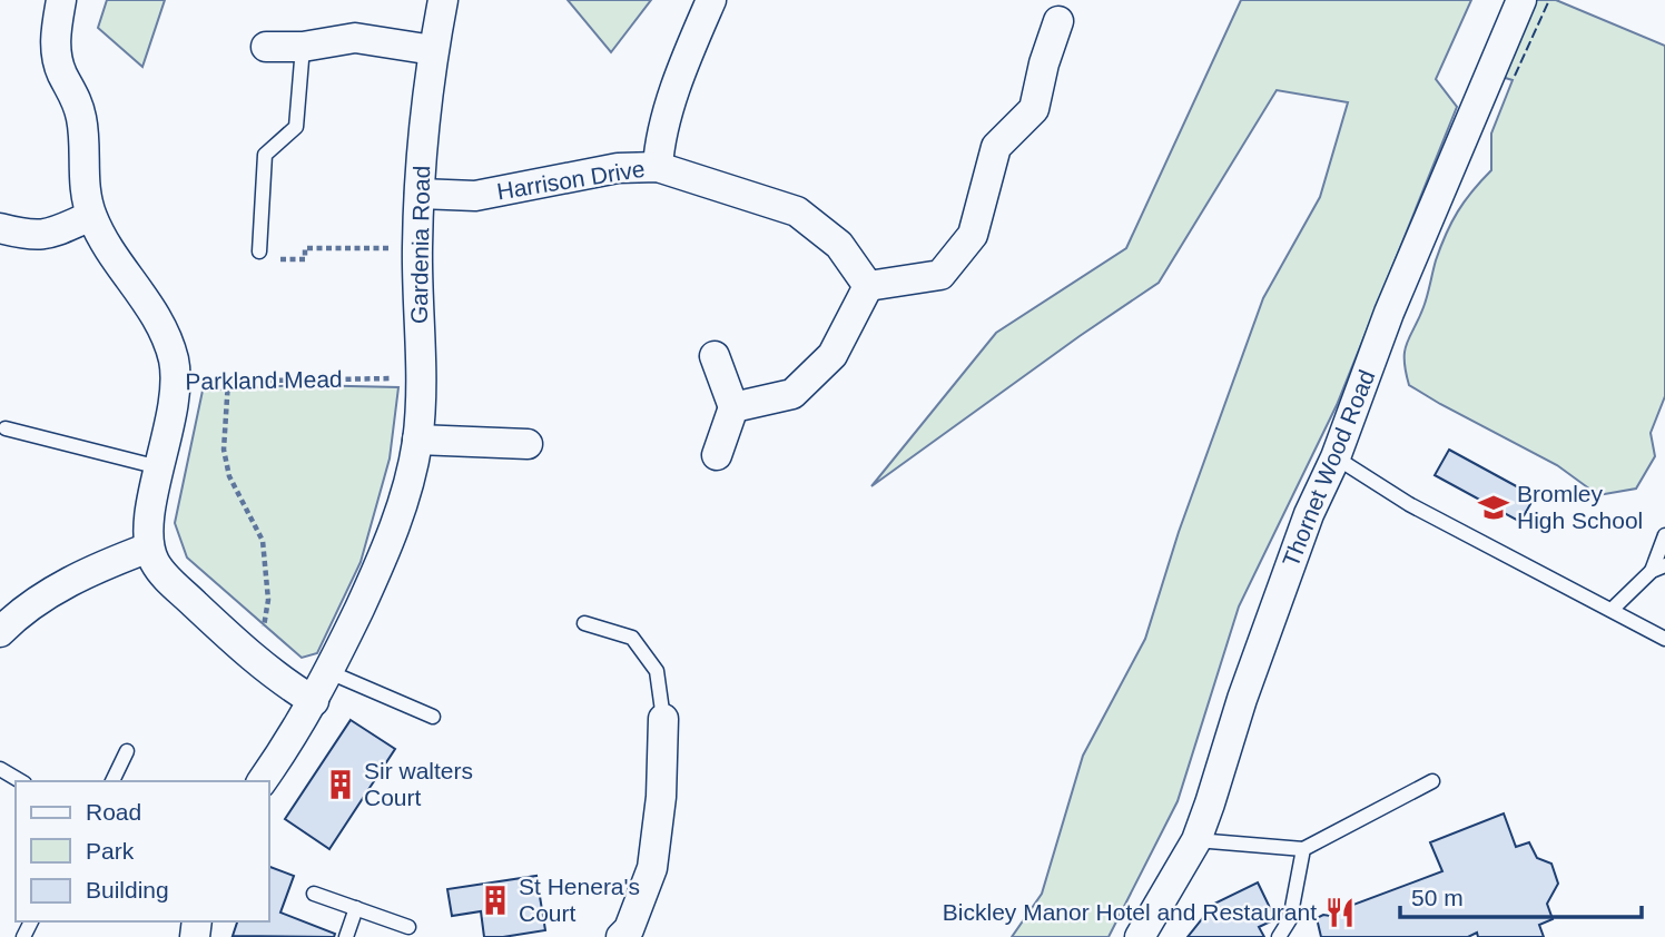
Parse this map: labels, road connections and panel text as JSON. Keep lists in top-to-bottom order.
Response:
{
  "streets": {
    "street": [
      "Harrison Drive",
      "Gardenia Road",
      "Parkland Mead",
      "Thornet Wood Road"
    ]
  },
  "crossings": [
    ["Harrison Drive", "Gardenia Road"],
    ["Gardenia Road", "Parkland Mead"]
  ],
  "places": {
    "school or university": ["Bromley High School"],
    "building": ["Sir walters Court", "St Henera's Court"],
    "restaurant": ["Bickley Manor Hotel and Restaurant"]
  },
  "legend": ["Road", "Park", "Building"],
  "scale_bar": "50 m"
}
